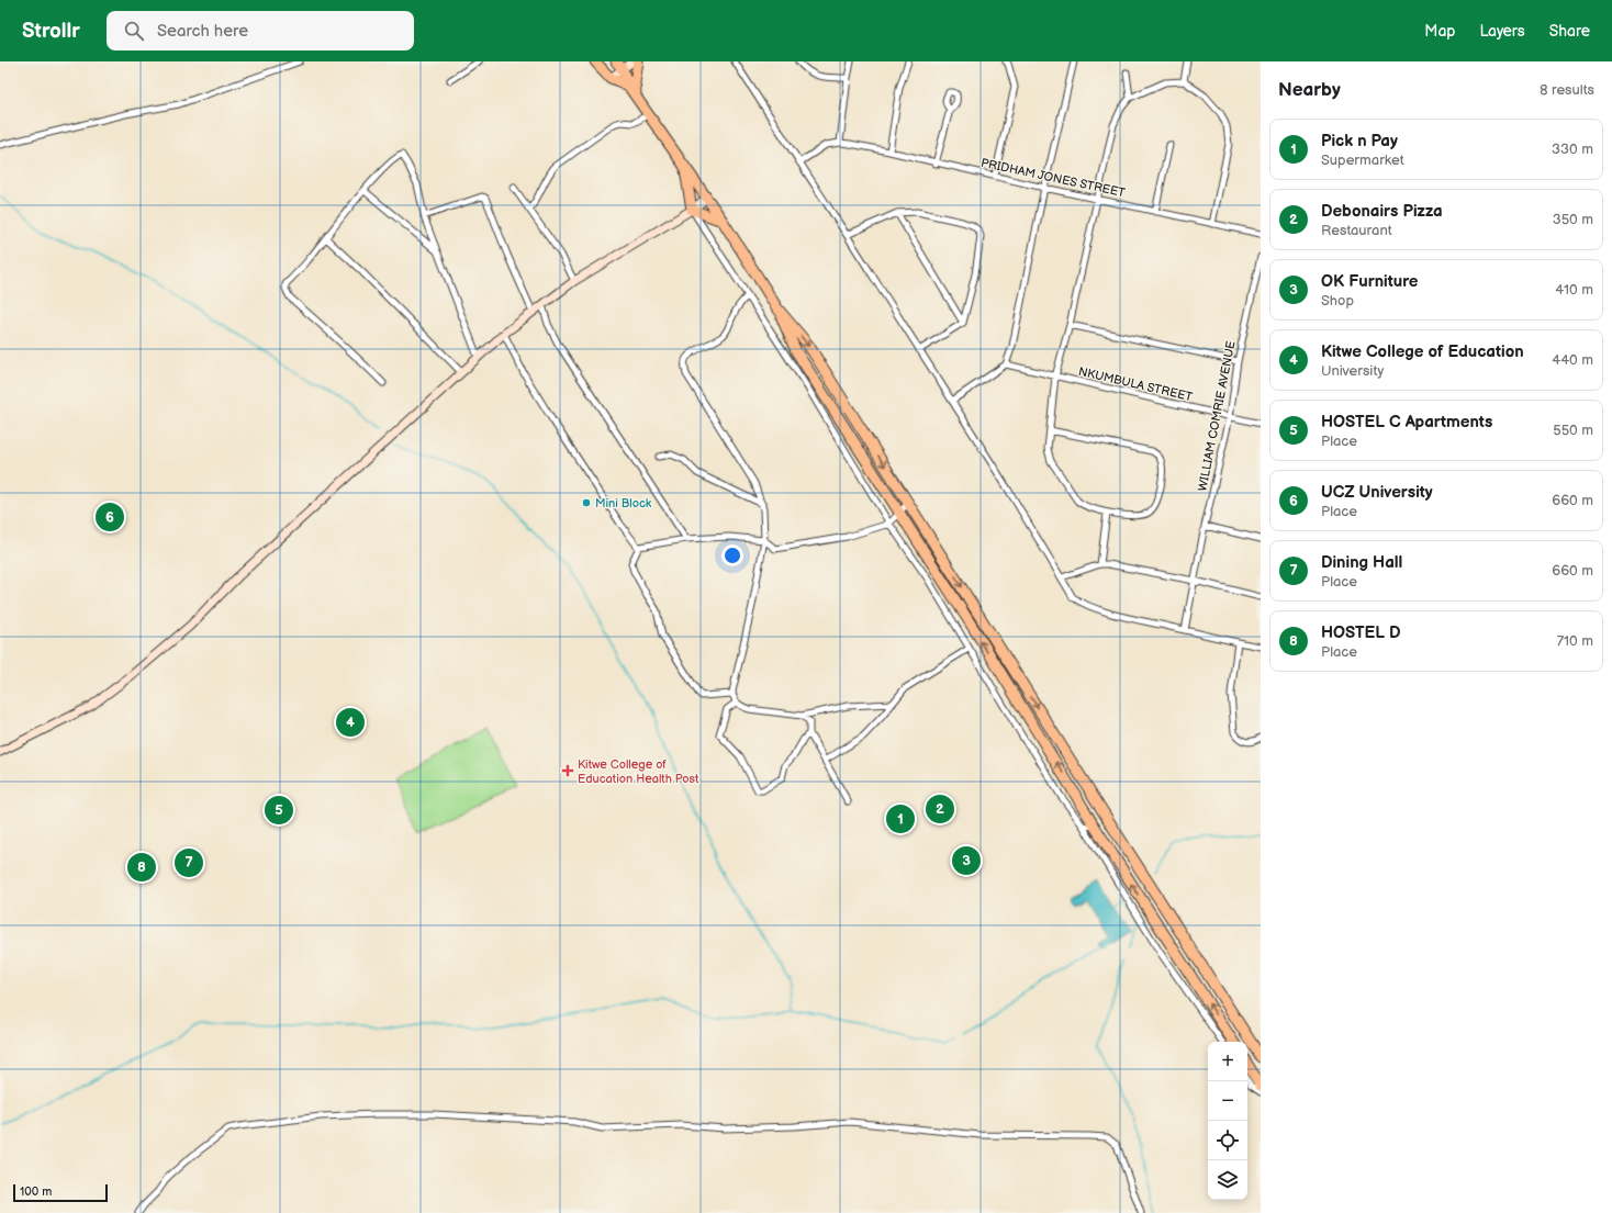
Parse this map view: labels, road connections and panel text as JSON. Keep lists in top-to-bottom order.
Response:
{
  "streets": {
    "street": ["PRIDHAM JONES STREET", "NKUMBULA STREET", "WILLIAM COMRIE AVENUE"]
  },
  "crossings": [
    ["NKUMBULA STREET", "WILLIAM COMRIE AVENUE"]
  ],
  "places": {
    "other": ["Mini Block"],
    "health": ["Kitwe College of Education Health Post"]
  },
  "scale_bar": "100 m",
  "page": {
    "header": "Strollr",
    "search": "Search here",
    "nav": ["Map", "Layers", "Share"],
    "heading": ["Nearby", "8 results"],
    "list": [
      {
        "mark": "1",
        "name": "Pick n Pay",
        "note": "Supermarket",
        "value": "330 m"
      },
      {
        "mark": "2",
        "name": "Debonairs Pizza",
        "note": "Restaurant",
        "value": "350 m"
      },
      {
        "mark": "3",
        "name": "OK Furniture",
        "note": "Shop",
        "value": "410 m"
      },
      {
        "mark": "4",
        "name": "Kitwe College of Education",
        "note": "University",
        "value": "440 m"
      },
      {
        "mark": "5",
        "name": "HOSTEL C Apartments",
        "note": "Place",
        "value": "550 m"
      },
      {
        "mark": "6",
        "name": "UCZ University",
        "note": "Place",
        "value": "660 m"
      },
      {
        "mark": "7",
        "name": "Dining Hall",
        "note": "Place",
        "value": "660 m"
      },
      {
        "mark": "8",
        "name": "HOSTEL D",
        "note": "Place",
        "value": "710 m"
      }
    ],
    "pins": [
      "6",
      "4",
      "2",
      "5",
      "1",
      "3",
      "7",
      "8"
    ],
    "map_buttons": ["+", "−"],
    "scale": "100 m"
  }
}
